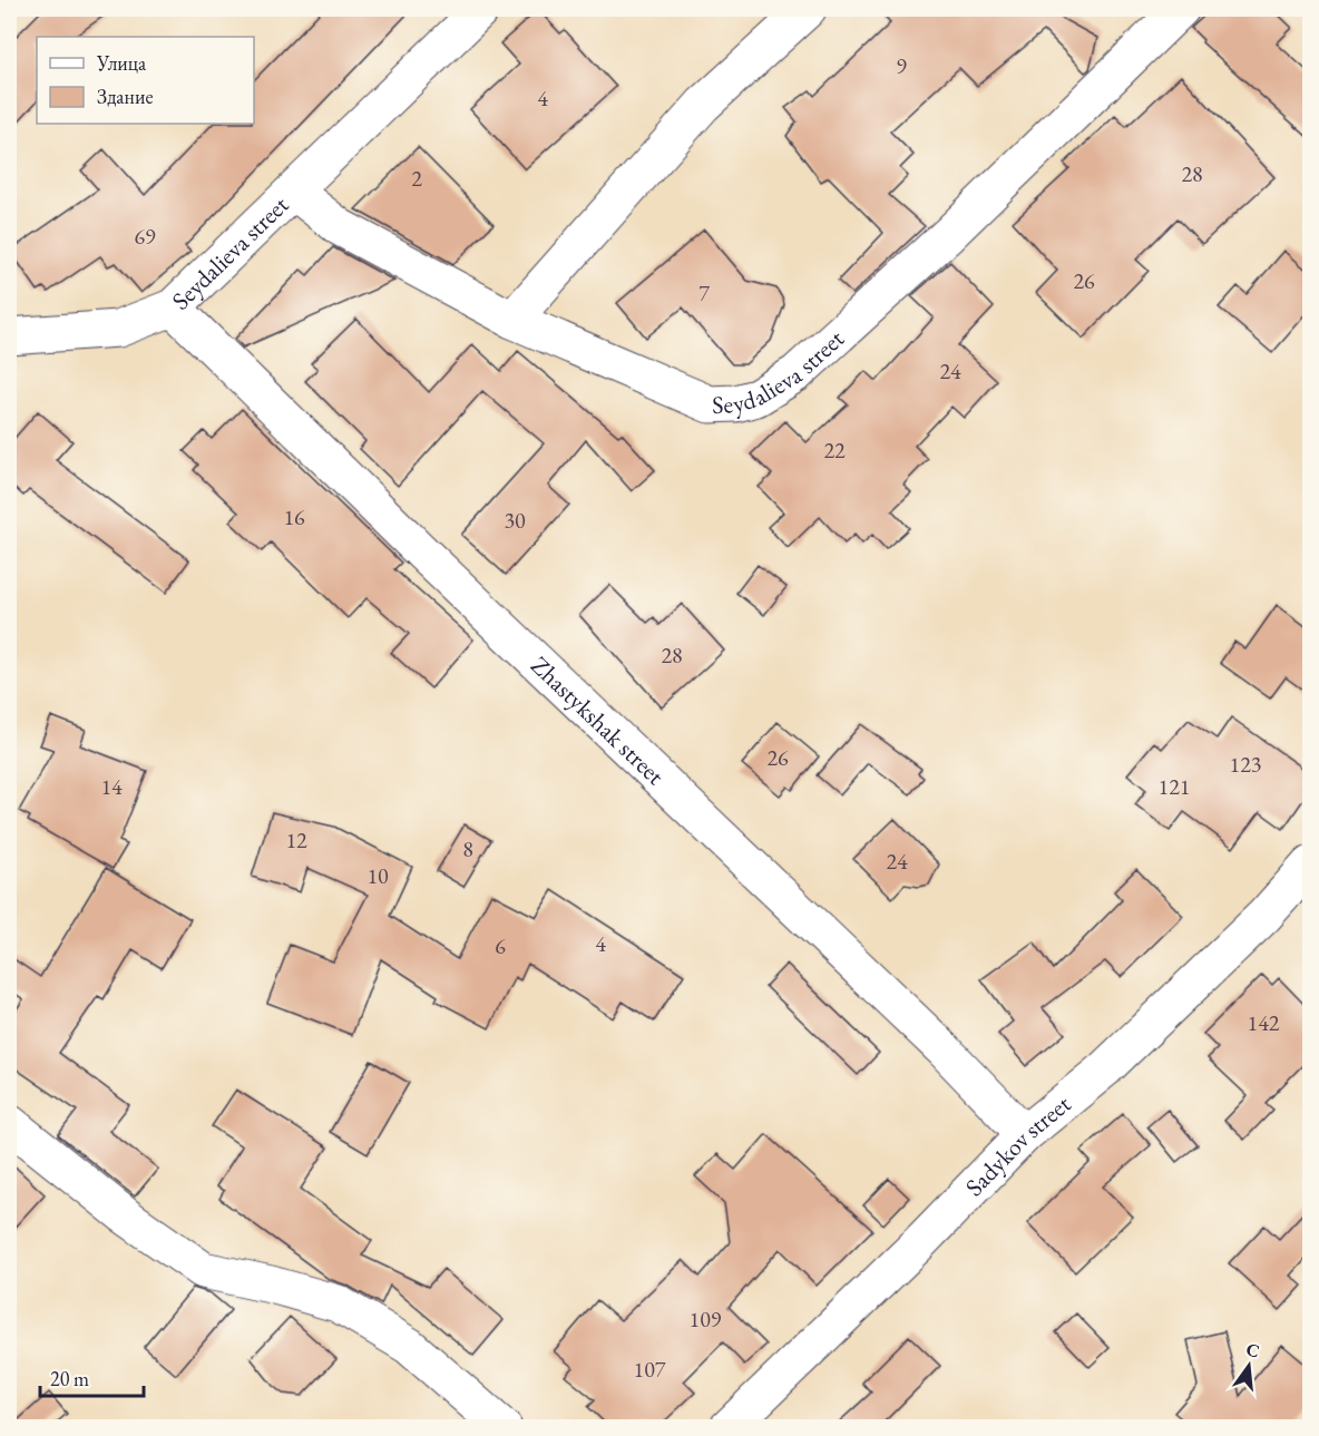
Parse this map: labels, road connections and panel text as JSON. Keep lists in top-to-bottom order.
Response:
{
  "streets": {
    "street": ["Seydalieva street", "Zhastykshak street", "Sadykov street"]
  },
  "crossings": [
    ["Seydalieva street", "Zhastykshak street"],
    ["Zhastykshak street", "Sadykov street"]
  ],
  "house_numbers": [
    "9",
    "4",
    "28",
    "2",
    "69",
    "26",
    "7",
    "24",
    "22",
    "16",
    "30",
    "28",
    "26",
    "123",
    "14",
    "121",
    "12",
    "8",
    "24",
    "10",
    "4",
    "6",
    "142",
    "109",
    "107"
  ],
  "legend": ["Улица", "Здание"],
  "scale_bar": "20 m",
  "north": "top"
}
